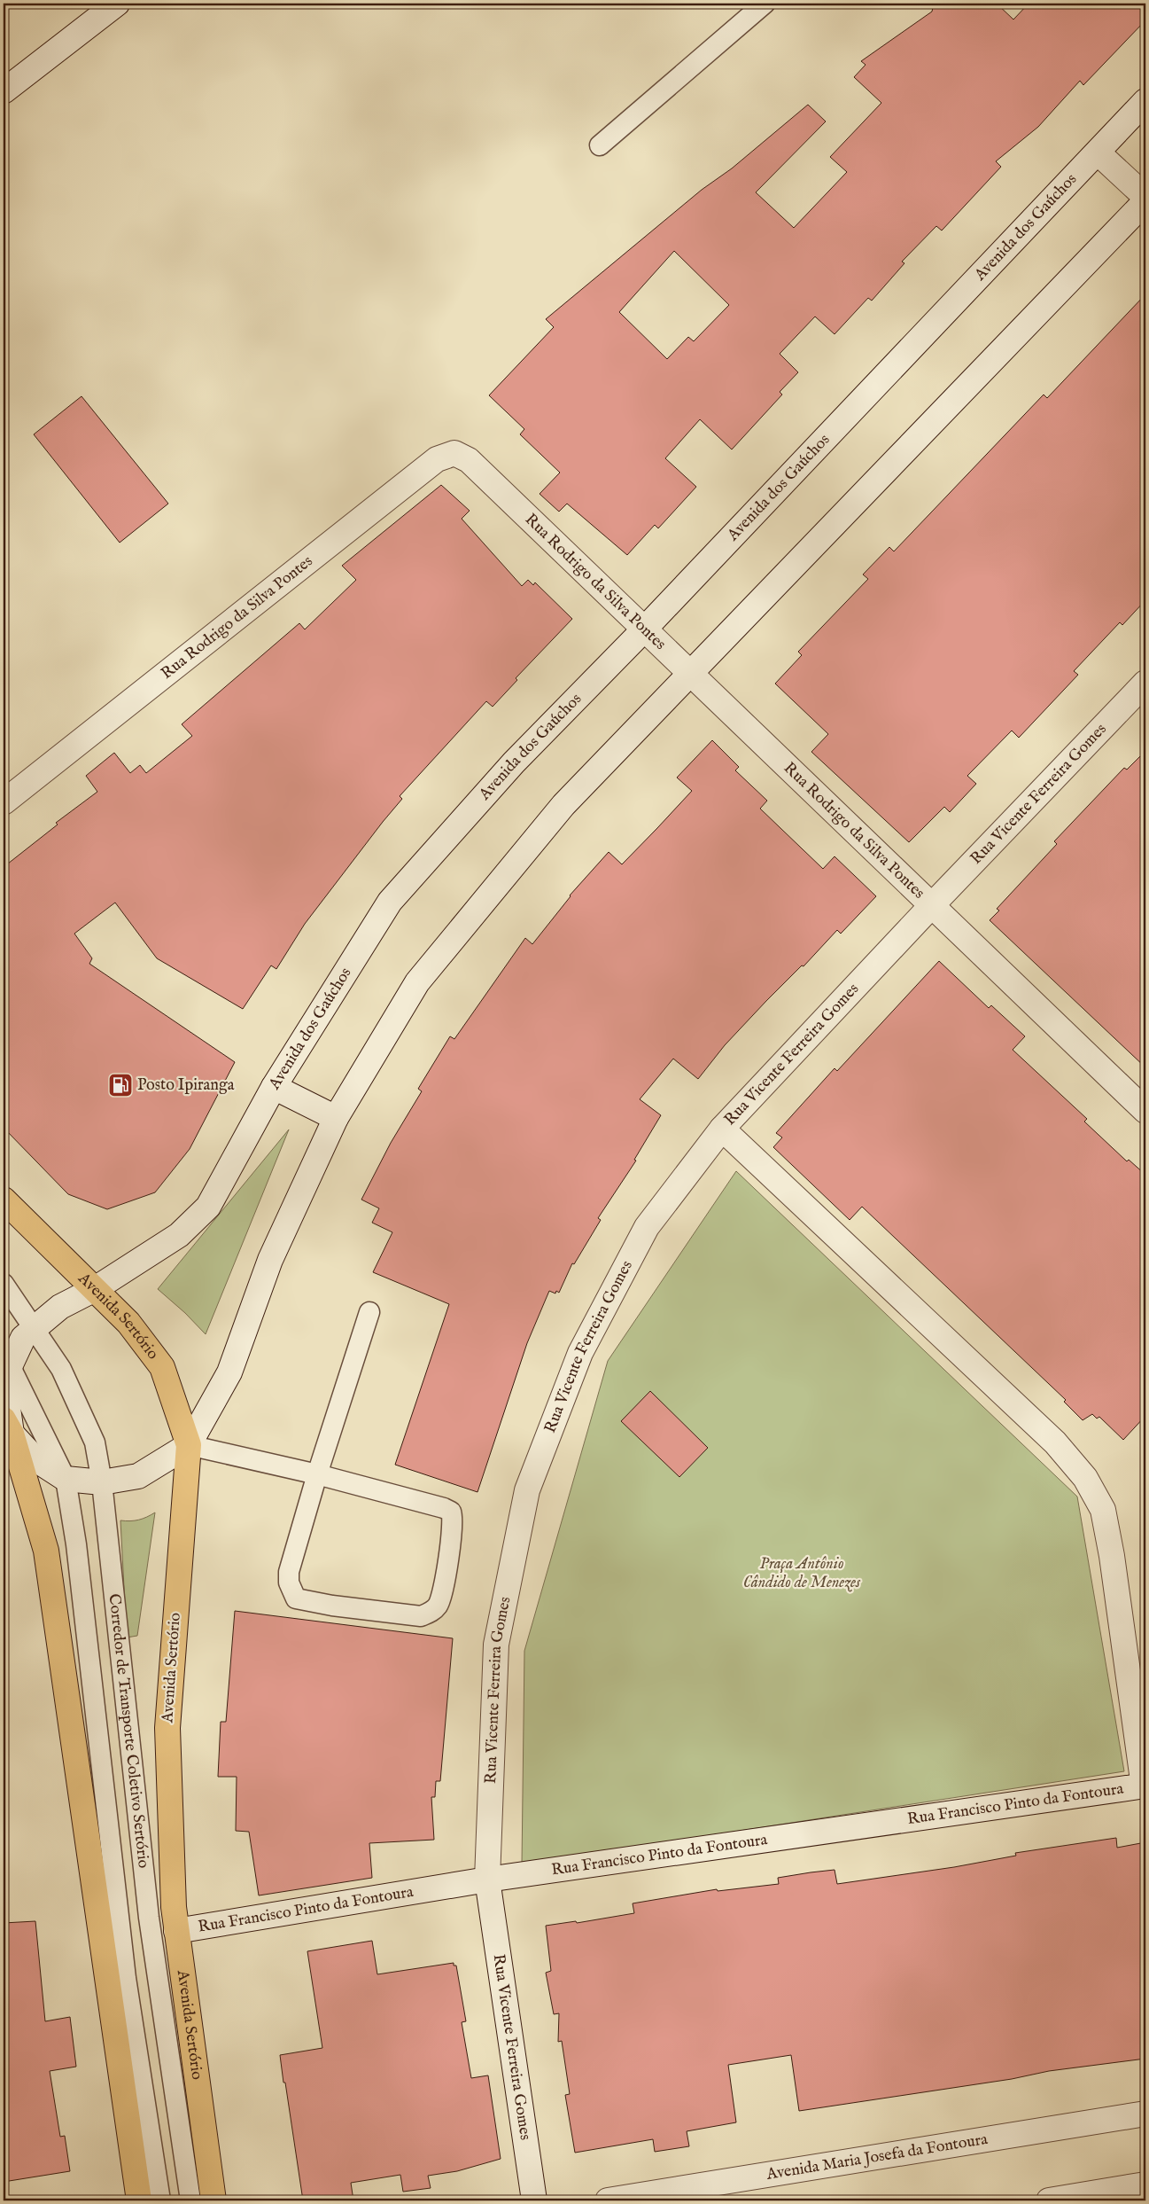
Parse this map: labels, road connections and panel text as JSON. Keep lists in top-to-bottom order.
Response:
{
  "streets": {
    "main road": ["Avenida Sertório"],
    "street": [
      "Avenida dos Gaúchos",
      "Rua Rodrigo da Silva Pontes",
      "Rua Vicente Ferreira Gomes",
      "Rua Francisco Pinto da Fontoura",
      "Avenida Maria Josefa da Fontoura"
    ],
    "lane": ["Corredor de Transporte Coletivo Sertório"]
  },
  "crossings": [
    ["Avenida dos Gaúchos", "Rua Rodrigo da Silva Pontes"],
    ["Avenida dos Gaúchos", "Avenida Sertório"],
    ["Avenida dos Gaúchos", "Corredor de Transporte Coletivo Sertório"],
    ["Rua Rodrigo da Silva Pontes", "Rua Vicente Ferreira Gomes"],
    ["Rua Vicente Ferreira Gomes", "Rua Francisco Pinto da Fontoura"],
    ["Avenida Sertório", "Rua Francisco Pinto da Fontoura"]
  ],
  "parks": ["Praça Antônio Cândido de Menezes"],
  "places": {
    "fuel station": ["Posto Ipiranga"]
  }
}
